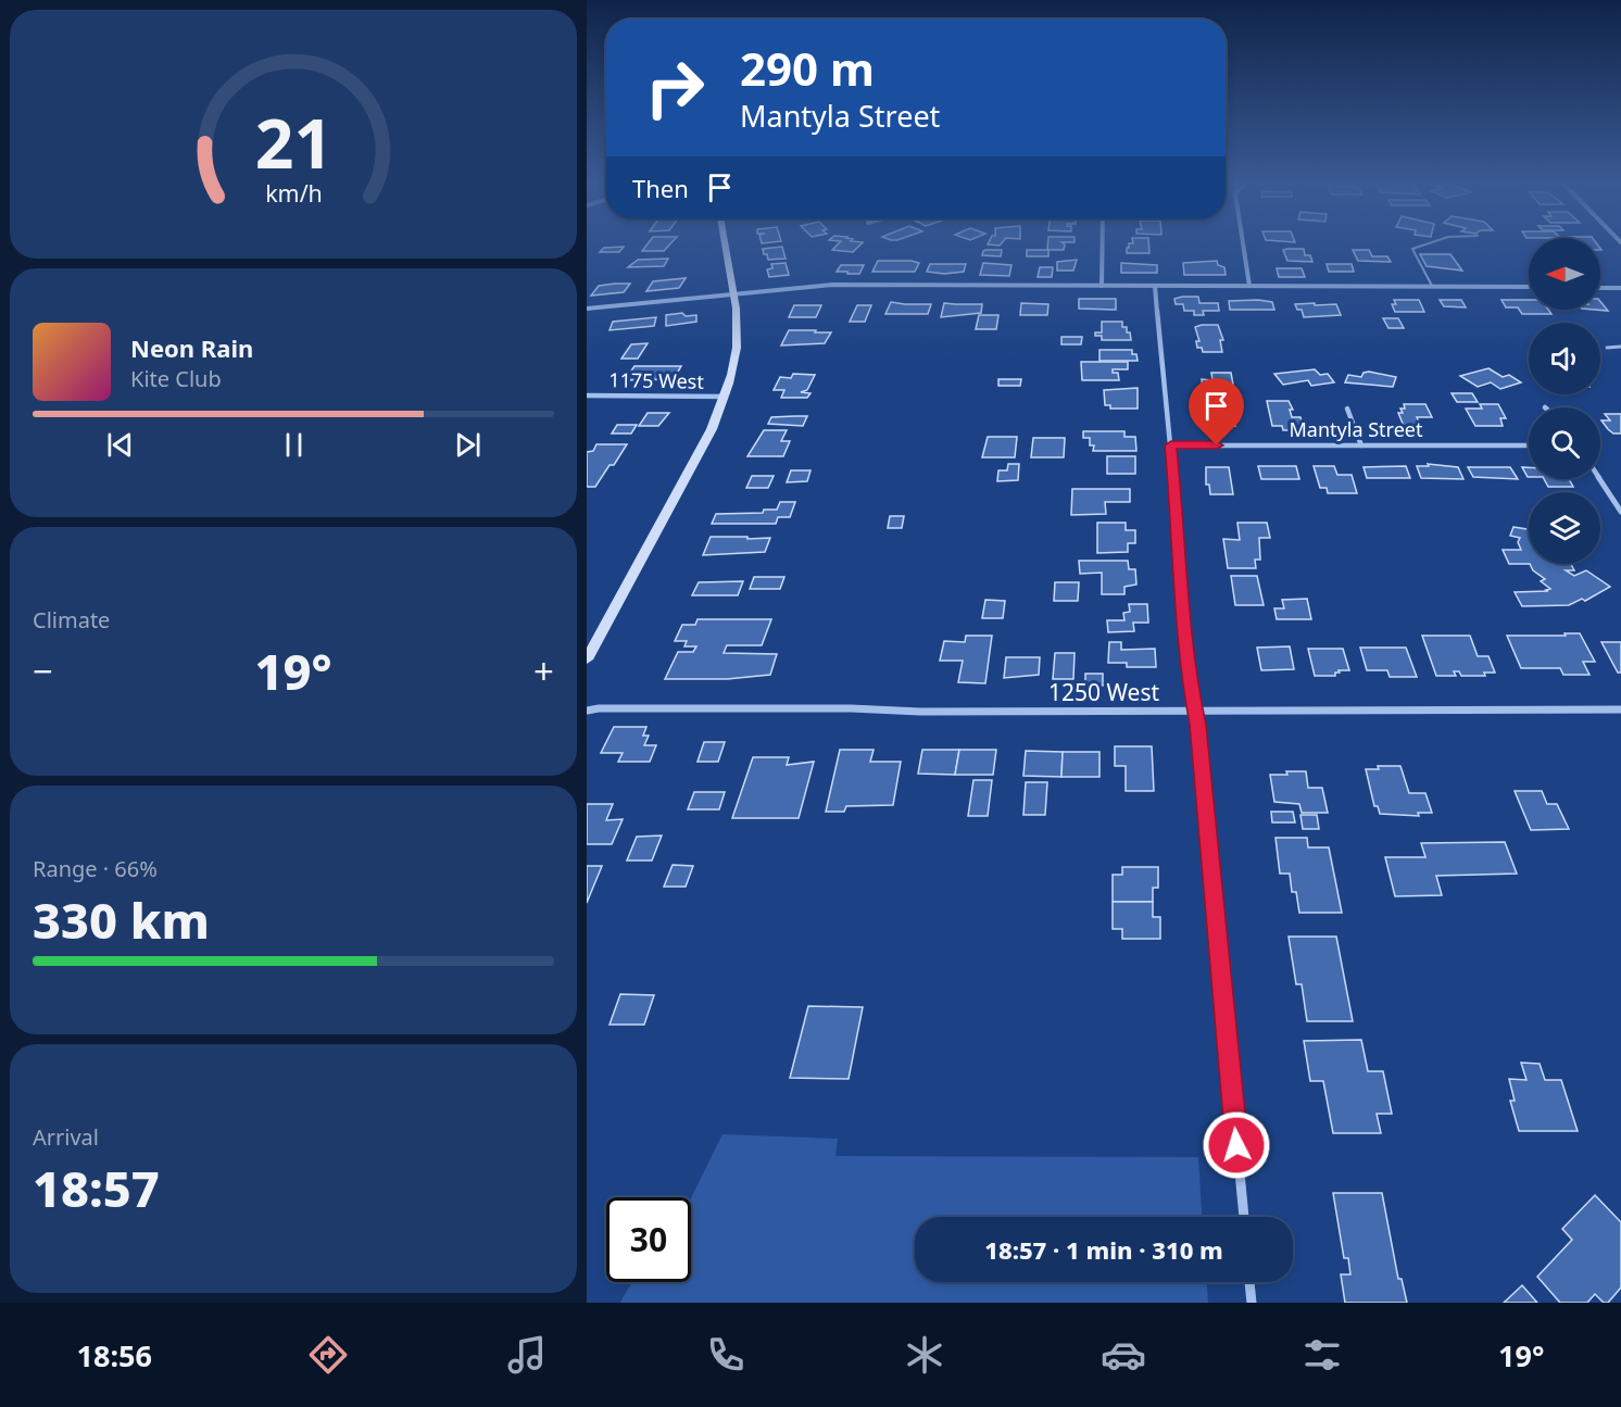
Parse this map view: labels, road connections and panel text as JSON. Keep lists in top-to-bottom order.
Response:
{
  "streets": {
    "street": ["1175 West", "Mantyla Street", "1250 West"]
  },
  "north": "left",
  "page": {
    "turn": ["290 m", "Mantyla Street"],
    "then": "Then",
    "song": ["Neon Rain", "Kite Club"],
    "tile": [
      "Climate",
      ["Range · 66%", "330 km"],
      ["Arrival", "18:57"]
    ],
    "heat": ["−", "19°", "+"],
    "limit": "30",
    "trip": "18:57 · 1 min · 310 m",
    "tabs": ["18:56", "19°"],
    "gauge": ["21", "km/h"]
  }
}
